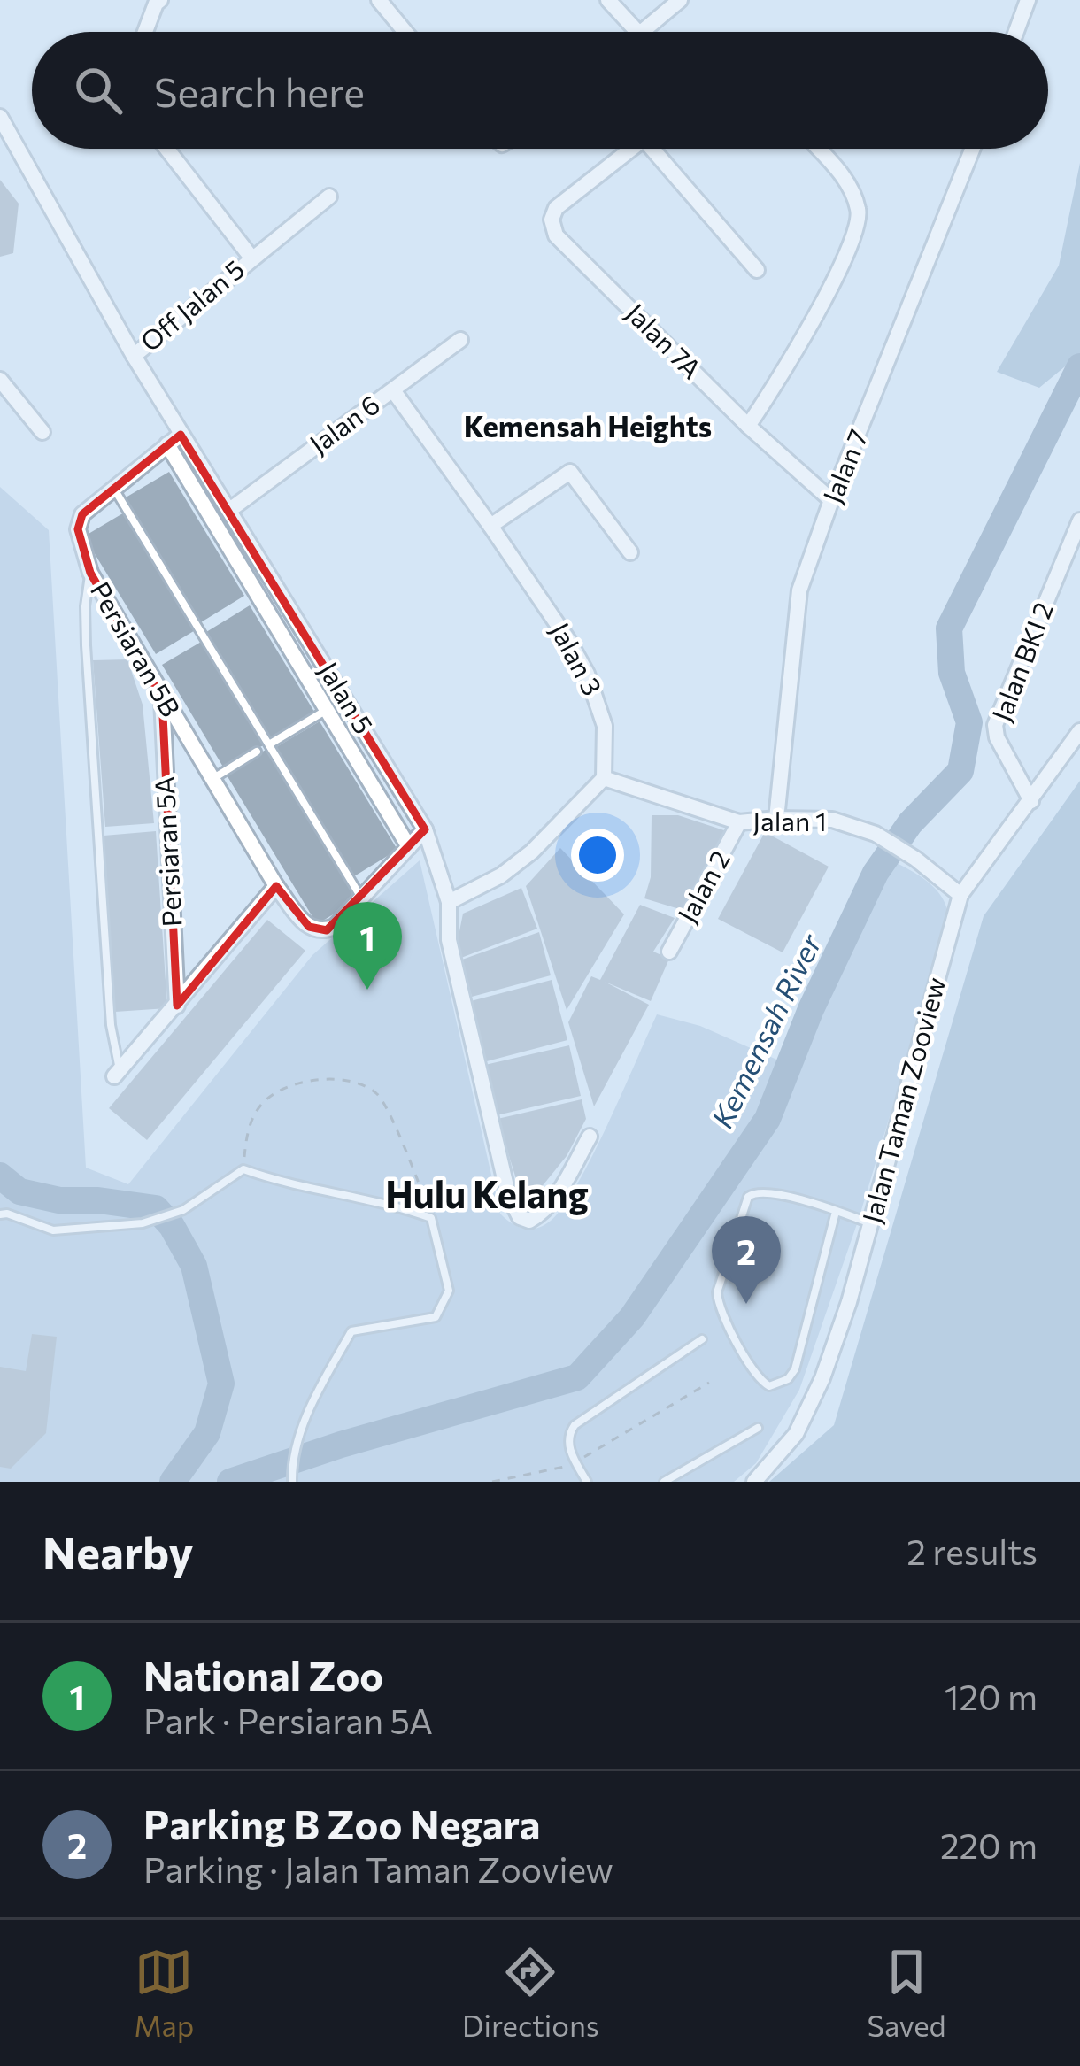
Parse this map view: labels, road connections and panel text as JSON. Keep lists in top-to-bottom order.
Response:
{
  "streets": {
    "street": [
      "Off Jalan 5",
      "Jalan 7A",
      "Jalan 6",
      "Jalan 7",
      "Persiaran 5B",
      "Jalan 3",
      "Jalan BKI 2",
      "Jalan 5",
      "Jalan 1",
      "Persiaran 5A",
      "Jalan 2",
      "Jalan Taman Zooview"
    ]
  },
  "crossings": [
    ["Off Jalan 5", "Jalan 5"],
    ["Jalan 7A", "Jalan 7"],
    ["Jalan 6", "Jalan 3"],
    ["Jalan 6", "Jalan 5"],
    ["Jalan 7", "Jalan 1"],
    ["Persiaran 5B", "Jalan 5"],
    ["Persiaran 5B", "Persiaran 5A"],
    ["Jalan 3", "Jalan 1"],
    ["Jalan BKI 2", "Jalan Taman Zooview"],
    ["Jalan 1", "Jalan 2"],
    ["Jalan 1", "Jalan Taman Zooview"]
  ],
  "districts": ["Kemensah Heights", "Hulu Kelang"],
  "water": ["Kemensah River"],
  "page": {
    "search": "Search here",
    "pins": ["1", "2"],
    "heading": ["Nearby", "2 results"],
    "list": [
      {
        "mark": "1",
        "name": "National Zoo",
        "note": "Park · Persiaran 5A",
        "value": "120 m"
      },
      {
        "mark": "2",
        "name": "Parking B Zoo Negara",
        "note": "Parking · Jalan Taman Zooview",
        "value": "220 m"
      }
    ],
    "nav": ["Map", "Directions", "Saved"]
  }
}
